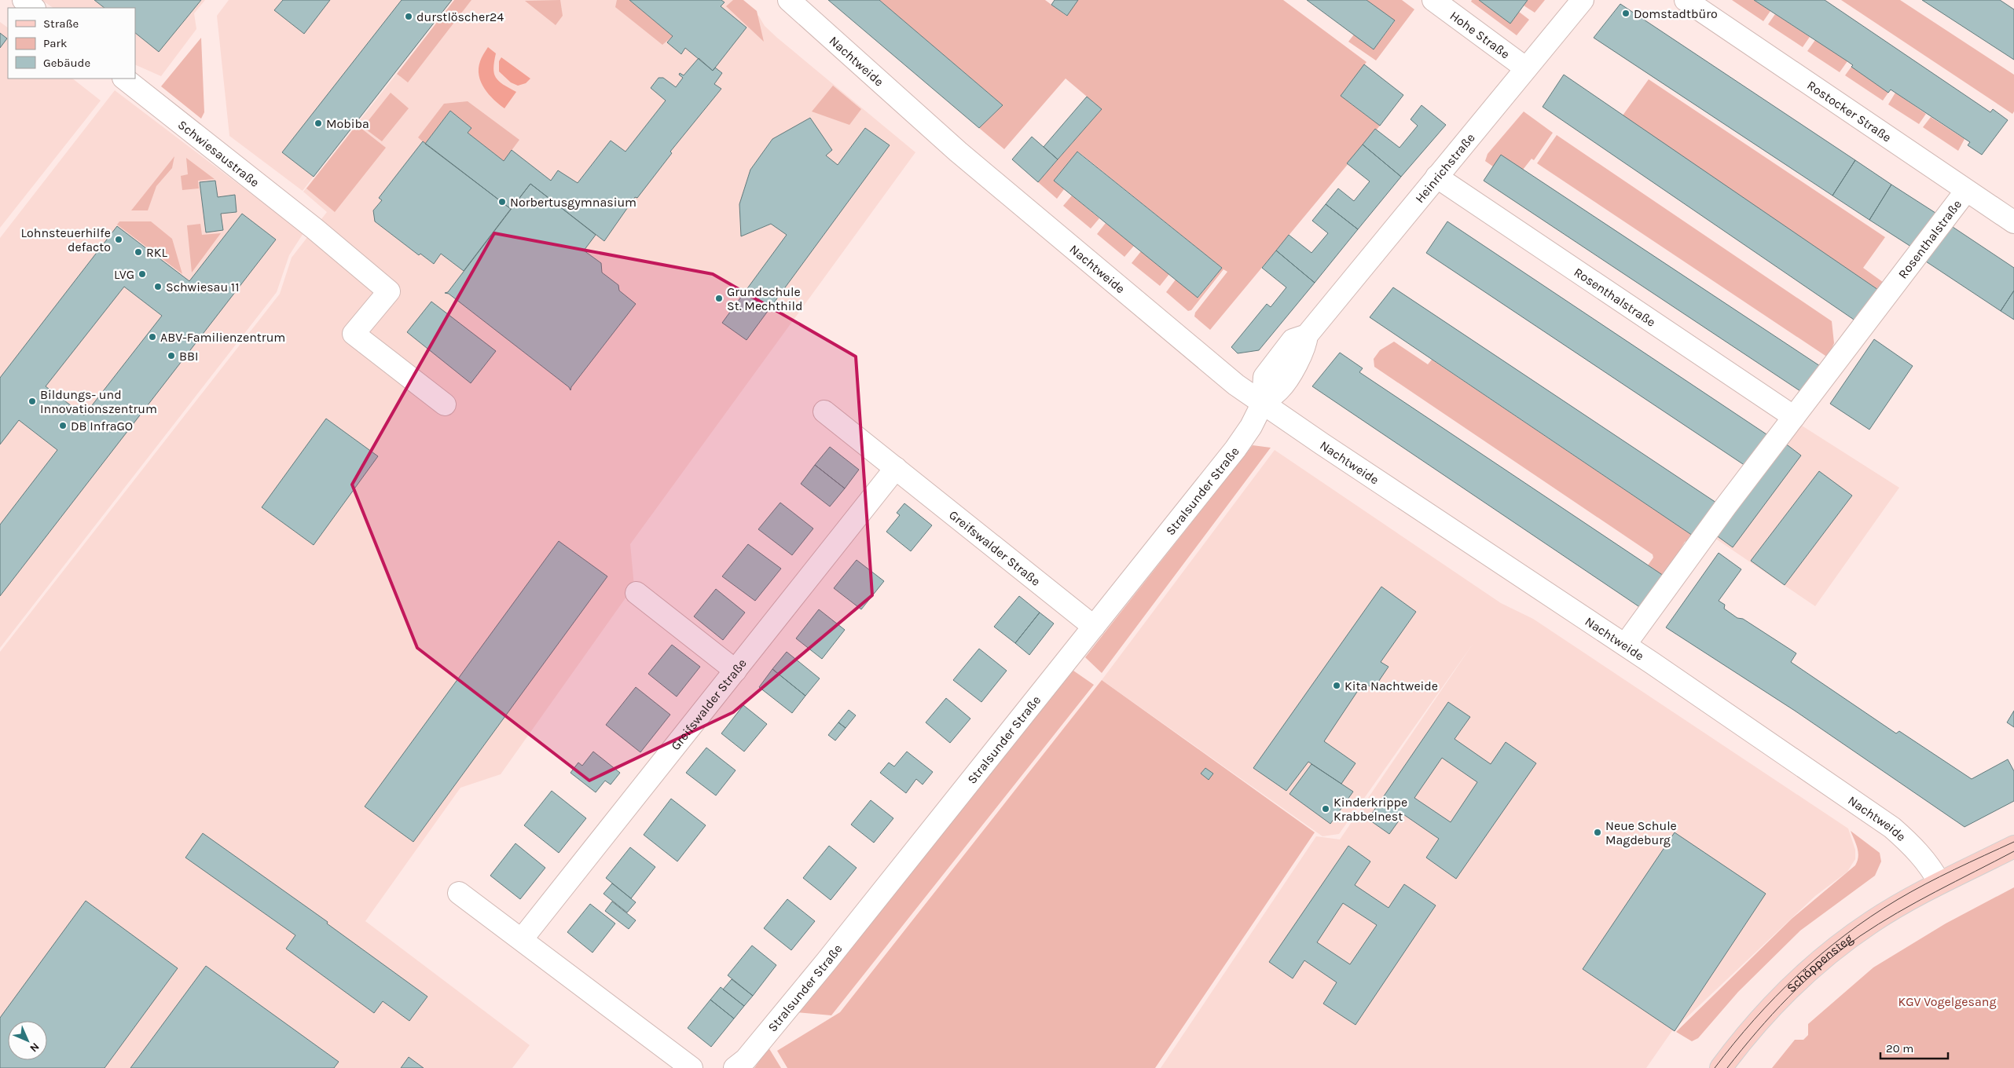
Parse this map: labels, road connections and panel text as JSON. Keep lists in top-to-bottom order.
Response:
{
  "streets": {
    "main road": ["Schöppensteg"],
    "street": [
      "Hohe Straße",
      "Nachtweide",
      "Rostocker Straße",
      "Schwiesaustraße",
      "Heinrichstraße",
      "Rosenthalstraße",
      "Stralsunder Straße",
      "Greifswalder Straße"
    ]
  },
  "crossings": [
    ["Hohe Straße", "Heinrichstraße"],
    ["Nachtweide", "Heinrichstraße"],
    ["Nachtweide", "Rosenthalstraße"],
    ["Nachtweide", "Stralsunder Straße"],
    ["Nachtweide", "Schöppensteg"],
    ["Rostocker Straße", "Rosenthalstraße"],
    ["Heinrichstraße", "Rosenthalstraße"],
    ["Heinrichstraße", "Stralsunder Straße"],
    ["Stralsunder Straße", "Greifswalder Straße"]
  ],
  "parks": ["KGV Vogelgesang"],
  "places": [
    "Domstadtbüro",
    "durstlöscher24",
    "Mobiba",
    "Norbertusgymnasium",
    "Lohnsteuerhilfe defacto",
    "RKL",
    "LVG",
    "Schwiesau 11",
    "Grundschule St. Mechthild",
    "ABV-Familienzentrum",
    "BBI",
    "Bildungs- und Innovationszentrum",
    "DB InfraGO",
    "Kita Nachtweide",
    "Kinderkrippe Krabbelnest",
    "Neue Schule Magdeburg"
  ],
  "legend": ["Straße", "Park", "Gebäude"],
  "scale_bar": "20 m",
  "north": "bottom right"
}
